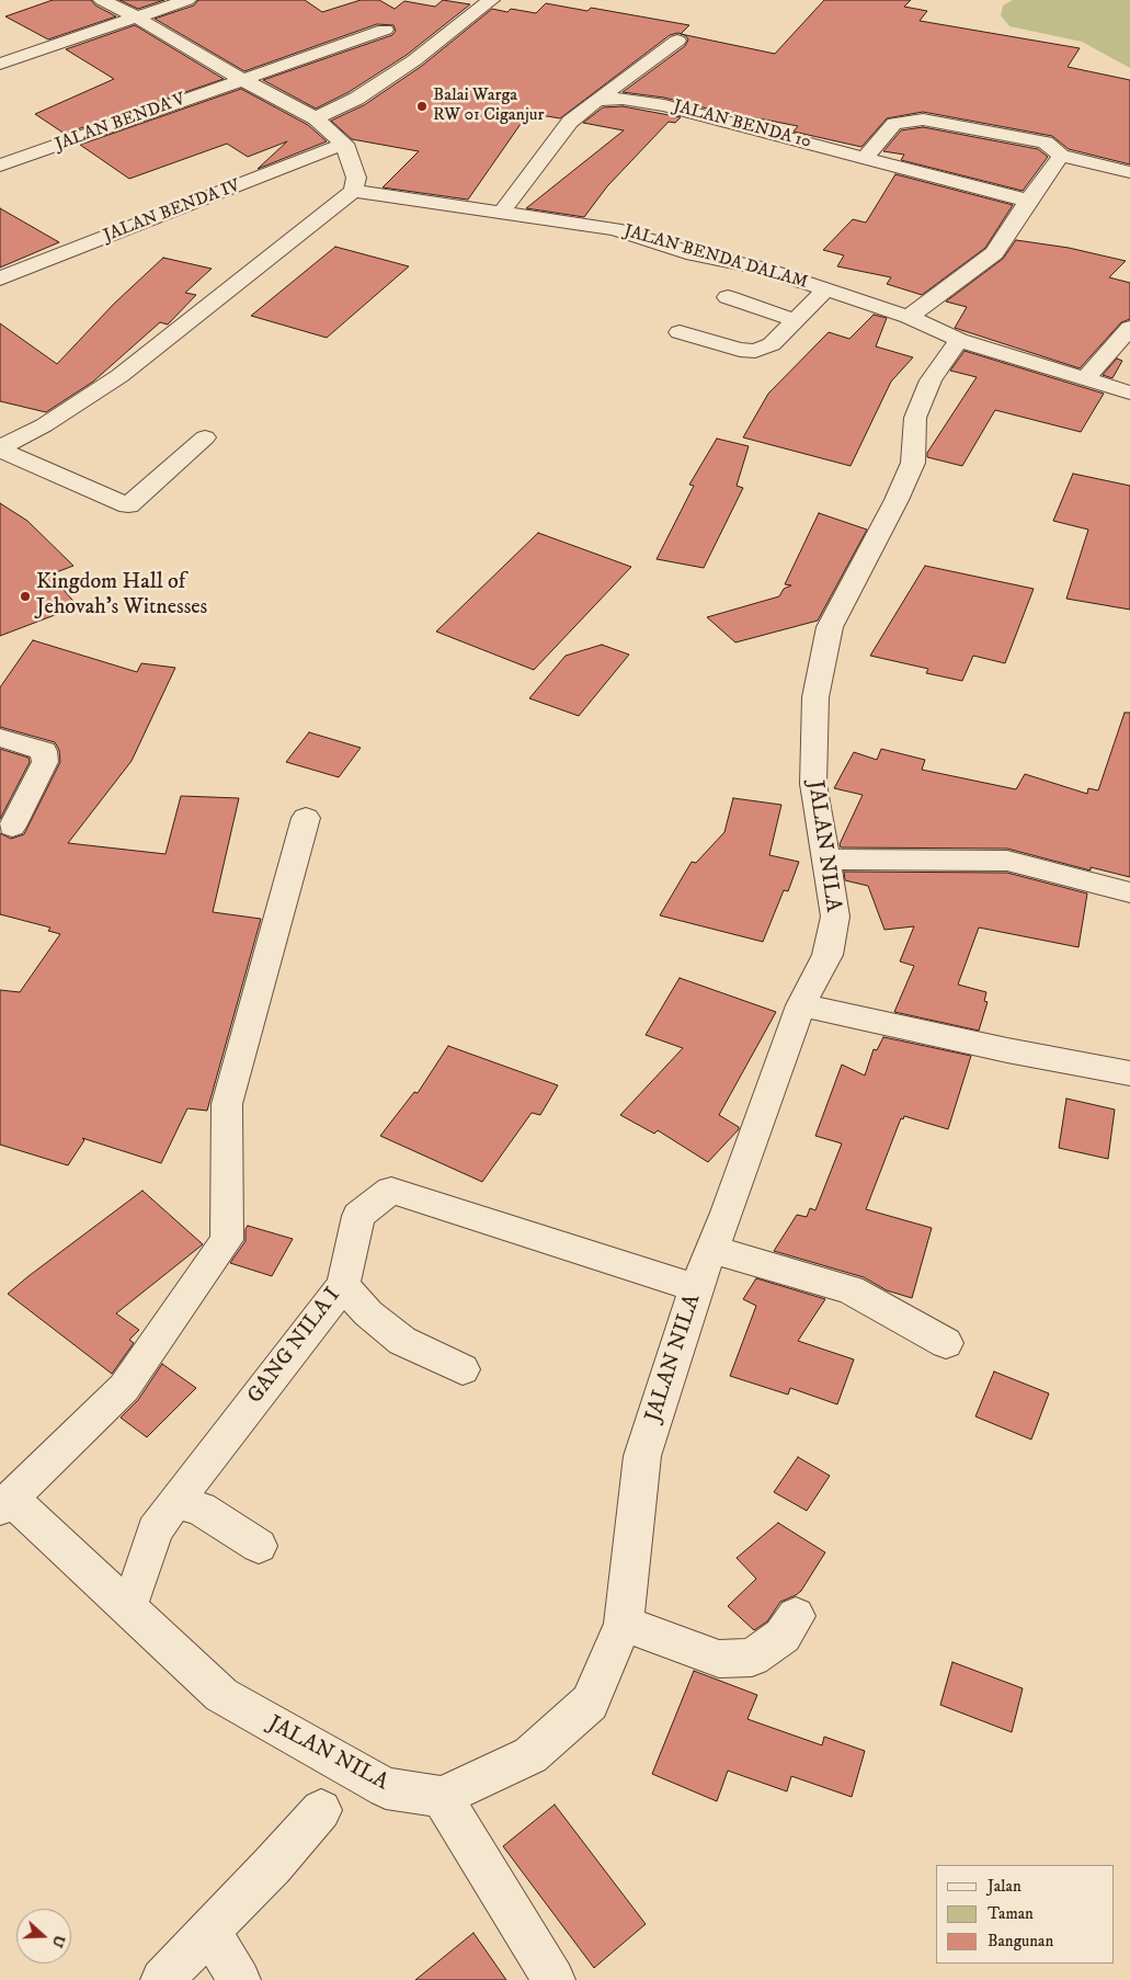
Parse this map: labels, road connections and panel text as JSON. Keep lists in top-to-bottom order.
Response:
{
  "streets": {
    "street": [
      "JALAN BENDA V",
      "JALAN BENDA 10",
      "JALAN BENDA IV",
      "JALAN BENDA DALAM",
      "JALAN NILA",
      "GANG NILA I"
    ]
  },
  "crossings": [
    ["JALAN BENDA DALAM", "JALAN NILA"],
    ["JALAN NILA", "GANG NILA I"]
  ],
  "places": ["Balai Warga RW 01 Ciganjur", "Kingdom Hall of Jehovah's Witnesses"],
  "legend": ["Jalan", "Taman", "Bangunan"],
  "north": "right"
}
